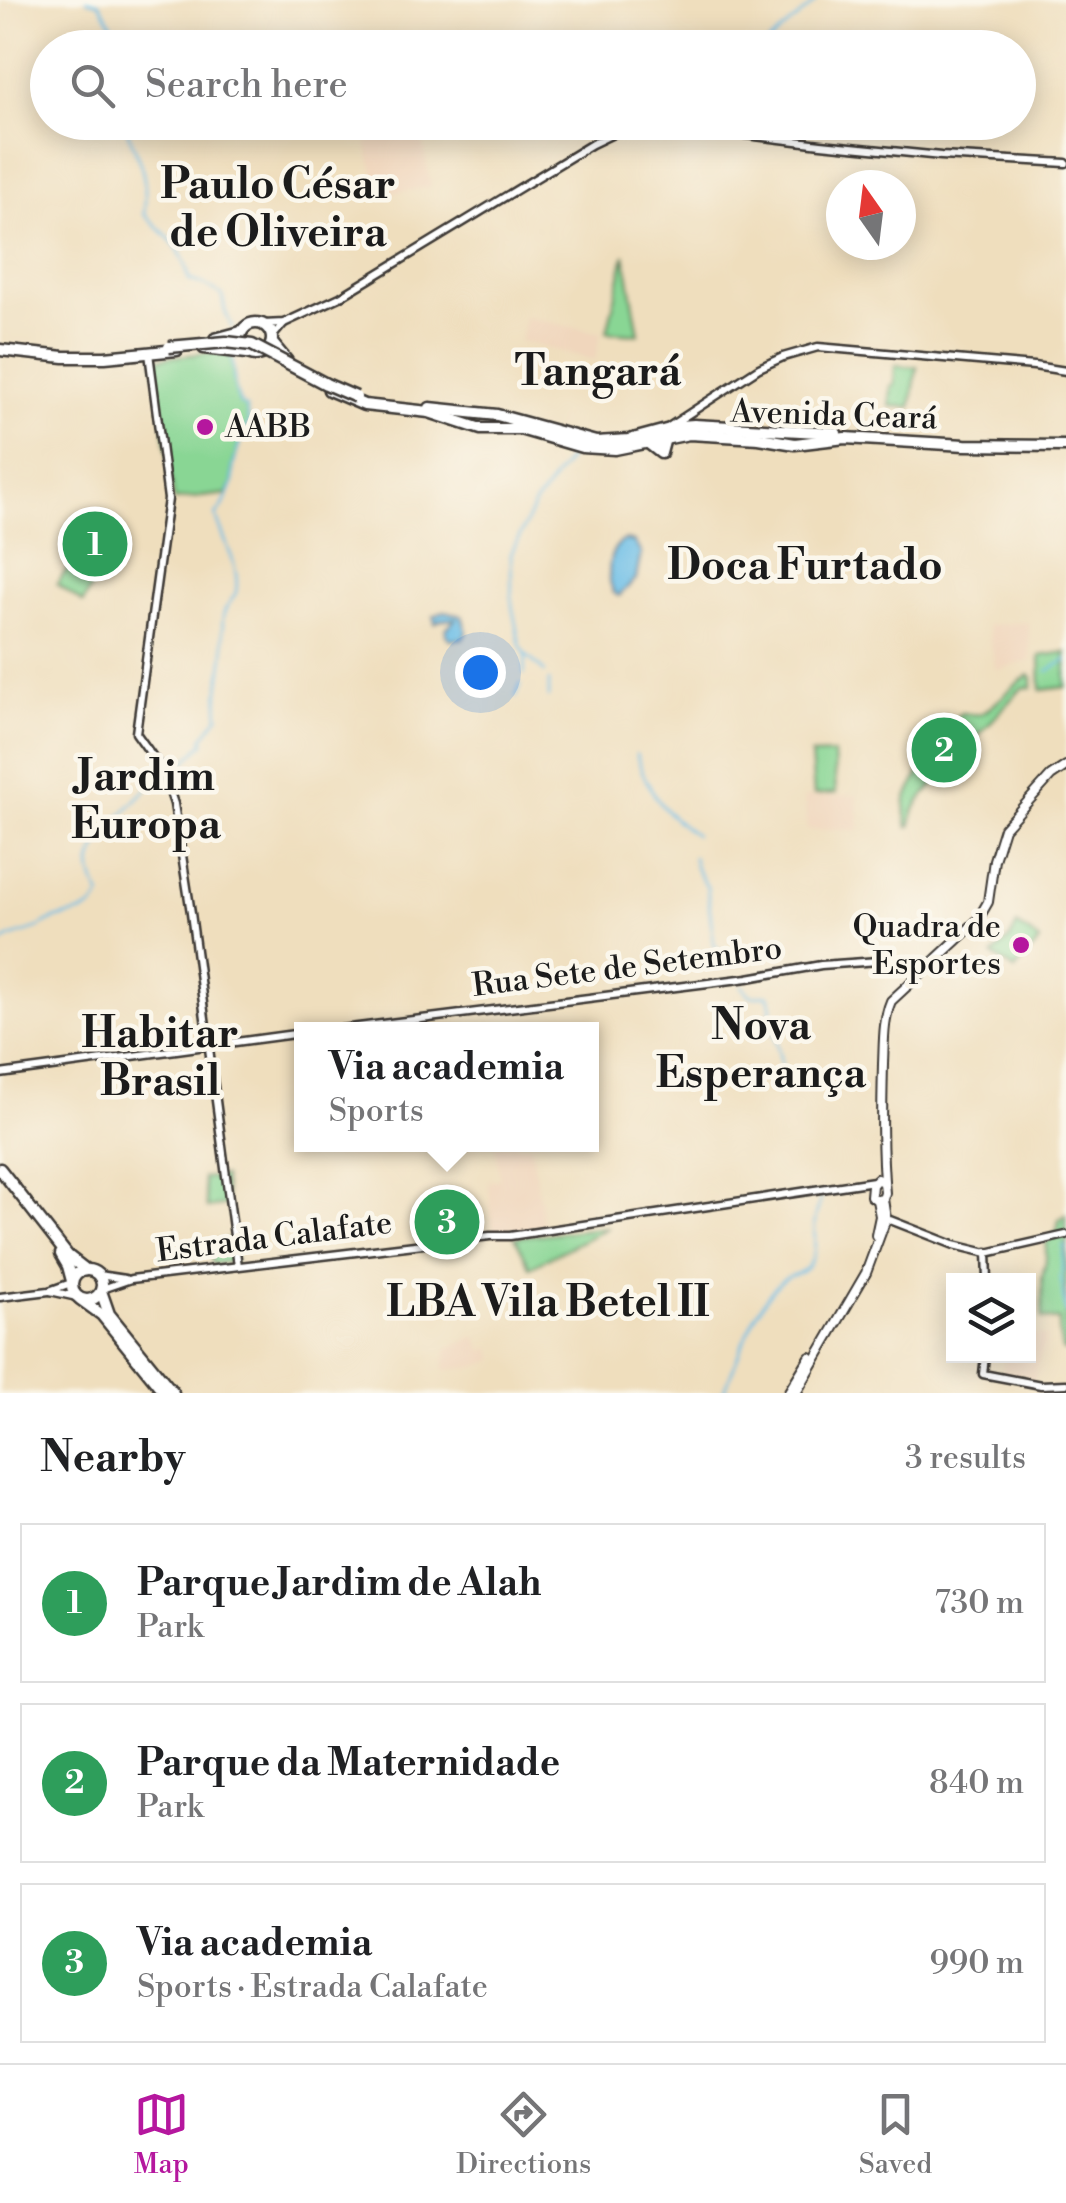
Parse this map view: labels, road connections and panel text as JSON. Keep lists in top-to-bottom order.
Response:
{
  "streets": {
    "main road": ["Avenida Ceará"],
    "street": ["Rua Sete de Setembro", "Estrada Calafate"]
  },
  "districts": [
    "Paulo César de Oliveira",
    "Tangará",
    "Doca Furtado",
    "Jardim Europa",
    "Nova Esperança",
    "Habitar Brasil",
    "LBA Vila Betel II"
  ],
  "places": ["AABB", "Quadra de Esportes"],
  "north": "top",
  "page": {
    "search": "Search here",
    "pins": ["1", "2", "3"],
    "popup": ["Via academia", "Sports"],
    "heading": ["Nearby", "3 results"],
    "list": [
      {
        "mark": "1",
        "name": "Parque Jardim de Alah",
        "note": "Park",
        "value": "730 m"
      },
      {
        "mark": "2",
        "name": "Parque da Maternidade",
        "note": "Park",
        "value": "840 m"
      },
      {
        "mark": "3",
        "name": "Via academia",
        "note": "Sports · Estrada Calafate",
        "value": "990 m"
      }
    ],
    "nav": ["Map", "Directions", "Saved"]
  }
}
